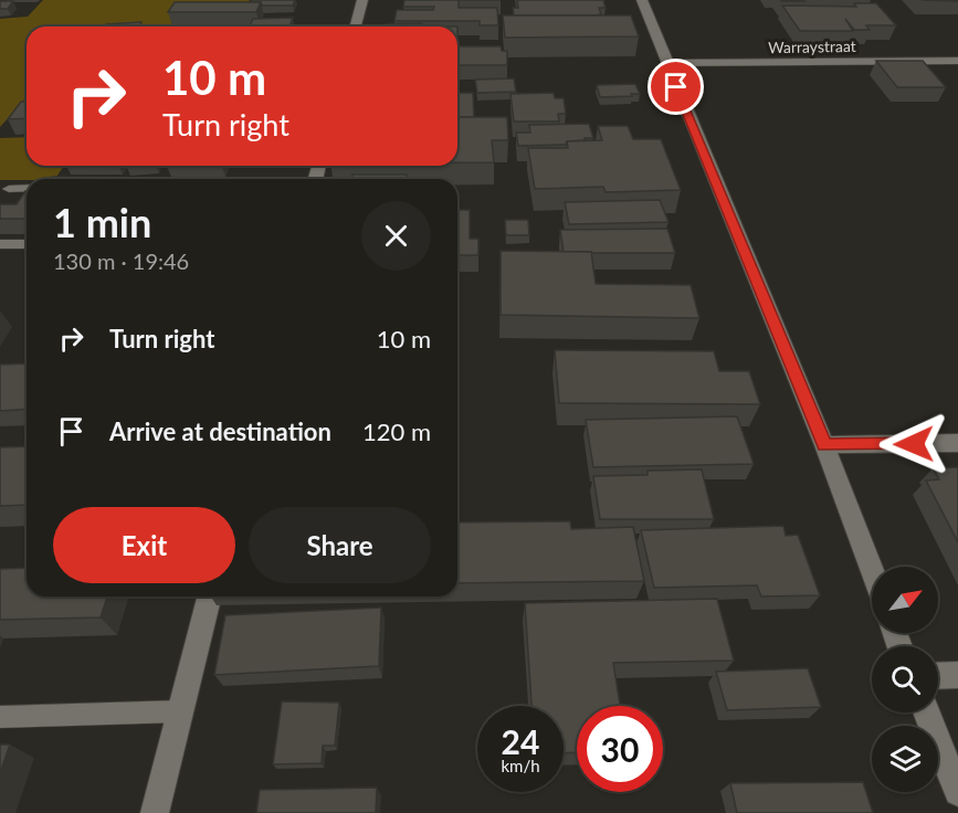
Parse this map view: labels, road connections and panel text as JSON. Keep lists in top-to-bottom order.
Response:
{
  "streets": {
    "lane": ["Warraystraat"]
  },
  "north": "top right",
  "page": {
    "turn": ["10 m", "Turn right"],
    "heading": ["1 min", "130 m · 19:46"],
    "list": [
      {
        "name": "Turn right",
        "value": "10 m"
      },
      {
        "name": "Arrive at destination",
        "value": "120 m"
      }
    ],
    "buttons": ["Exit", "Share"],
    "speed": "24 km/h",
    "limit": "30"
  }
}
